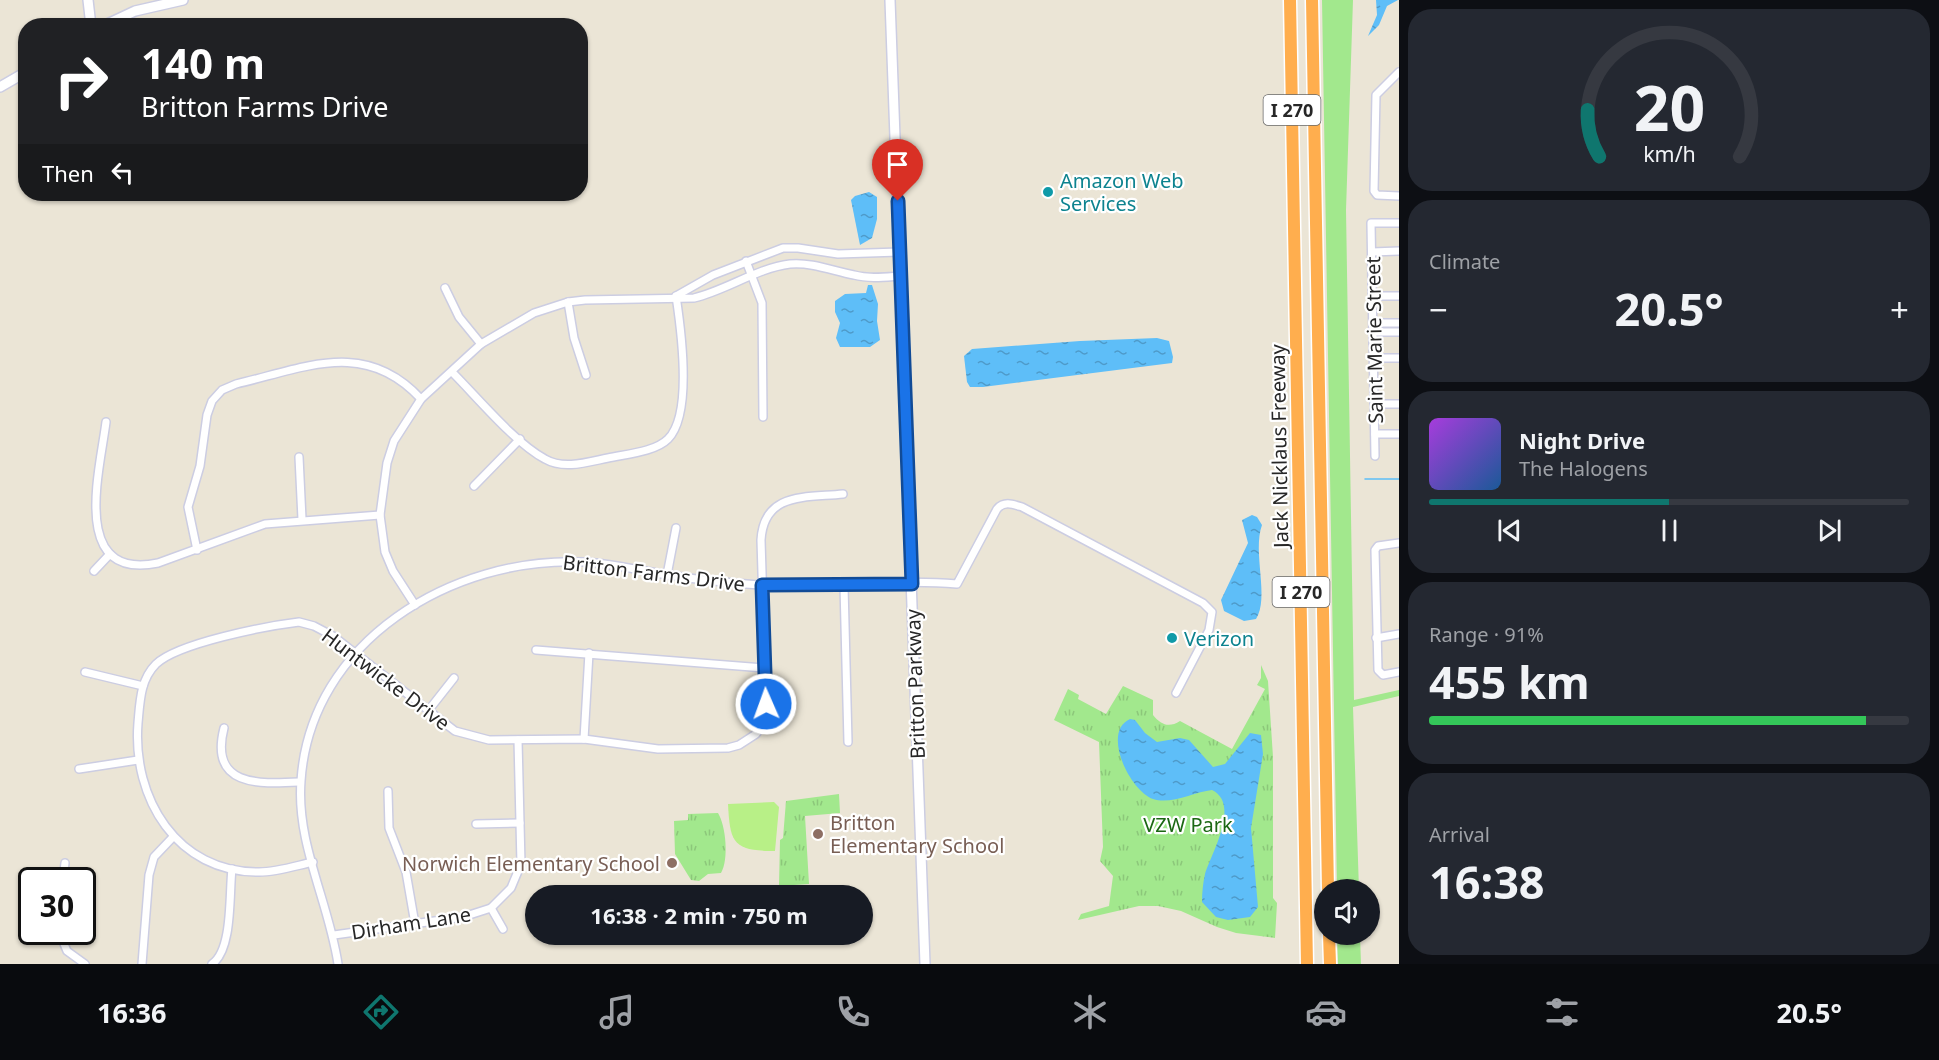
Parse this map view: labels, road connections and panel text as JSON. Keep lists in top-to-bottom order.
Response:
{
  "streets": {
    "highway": ["I 270", "Jack Nicklaus Freeway"],
    "main road": ["Britton Parkway"],
    "street": [
      "Saint Marie Street",
      "Britton Farms Drive",
      "Huntwicke Drive",
      "Dirham Lane"
    ]
  },
  "crossings": [
    ["Britton Farms Drive", "Huntwicke Drive"],
    ["Britton Farms Drive", "Britton Parkway"],
    ["Britton Farms Drive", "Dirham Lane"],
    ["Huntwicke Drive", "Dirham Lane"]
  ],
  "parks": ["VZW Park"],
  "places": [
    "Amazon Web Services",
    "Verizon",
    "Britton Elementary School",
    "Norwich Elementary School"
  ],
  "page": {
    "turn": ["140 m", "Britton Farms Drive"],
    "then": "Then",
    "tile": [
      "Climate",
      ["Range · 91%", "455 km"],
      ["Arrival", "16:38"]
    ],
    "heat": ["−", "20.5°", "+"],
    "song": ["Night Drive", "The Halogens"],
    "limit": "30",
    "trip": "16:38 · 2 min · 750 m",
    "tabs": ["16:36", "20.5°"],
    "gauge": ["20", "km/h"]
  }
}
